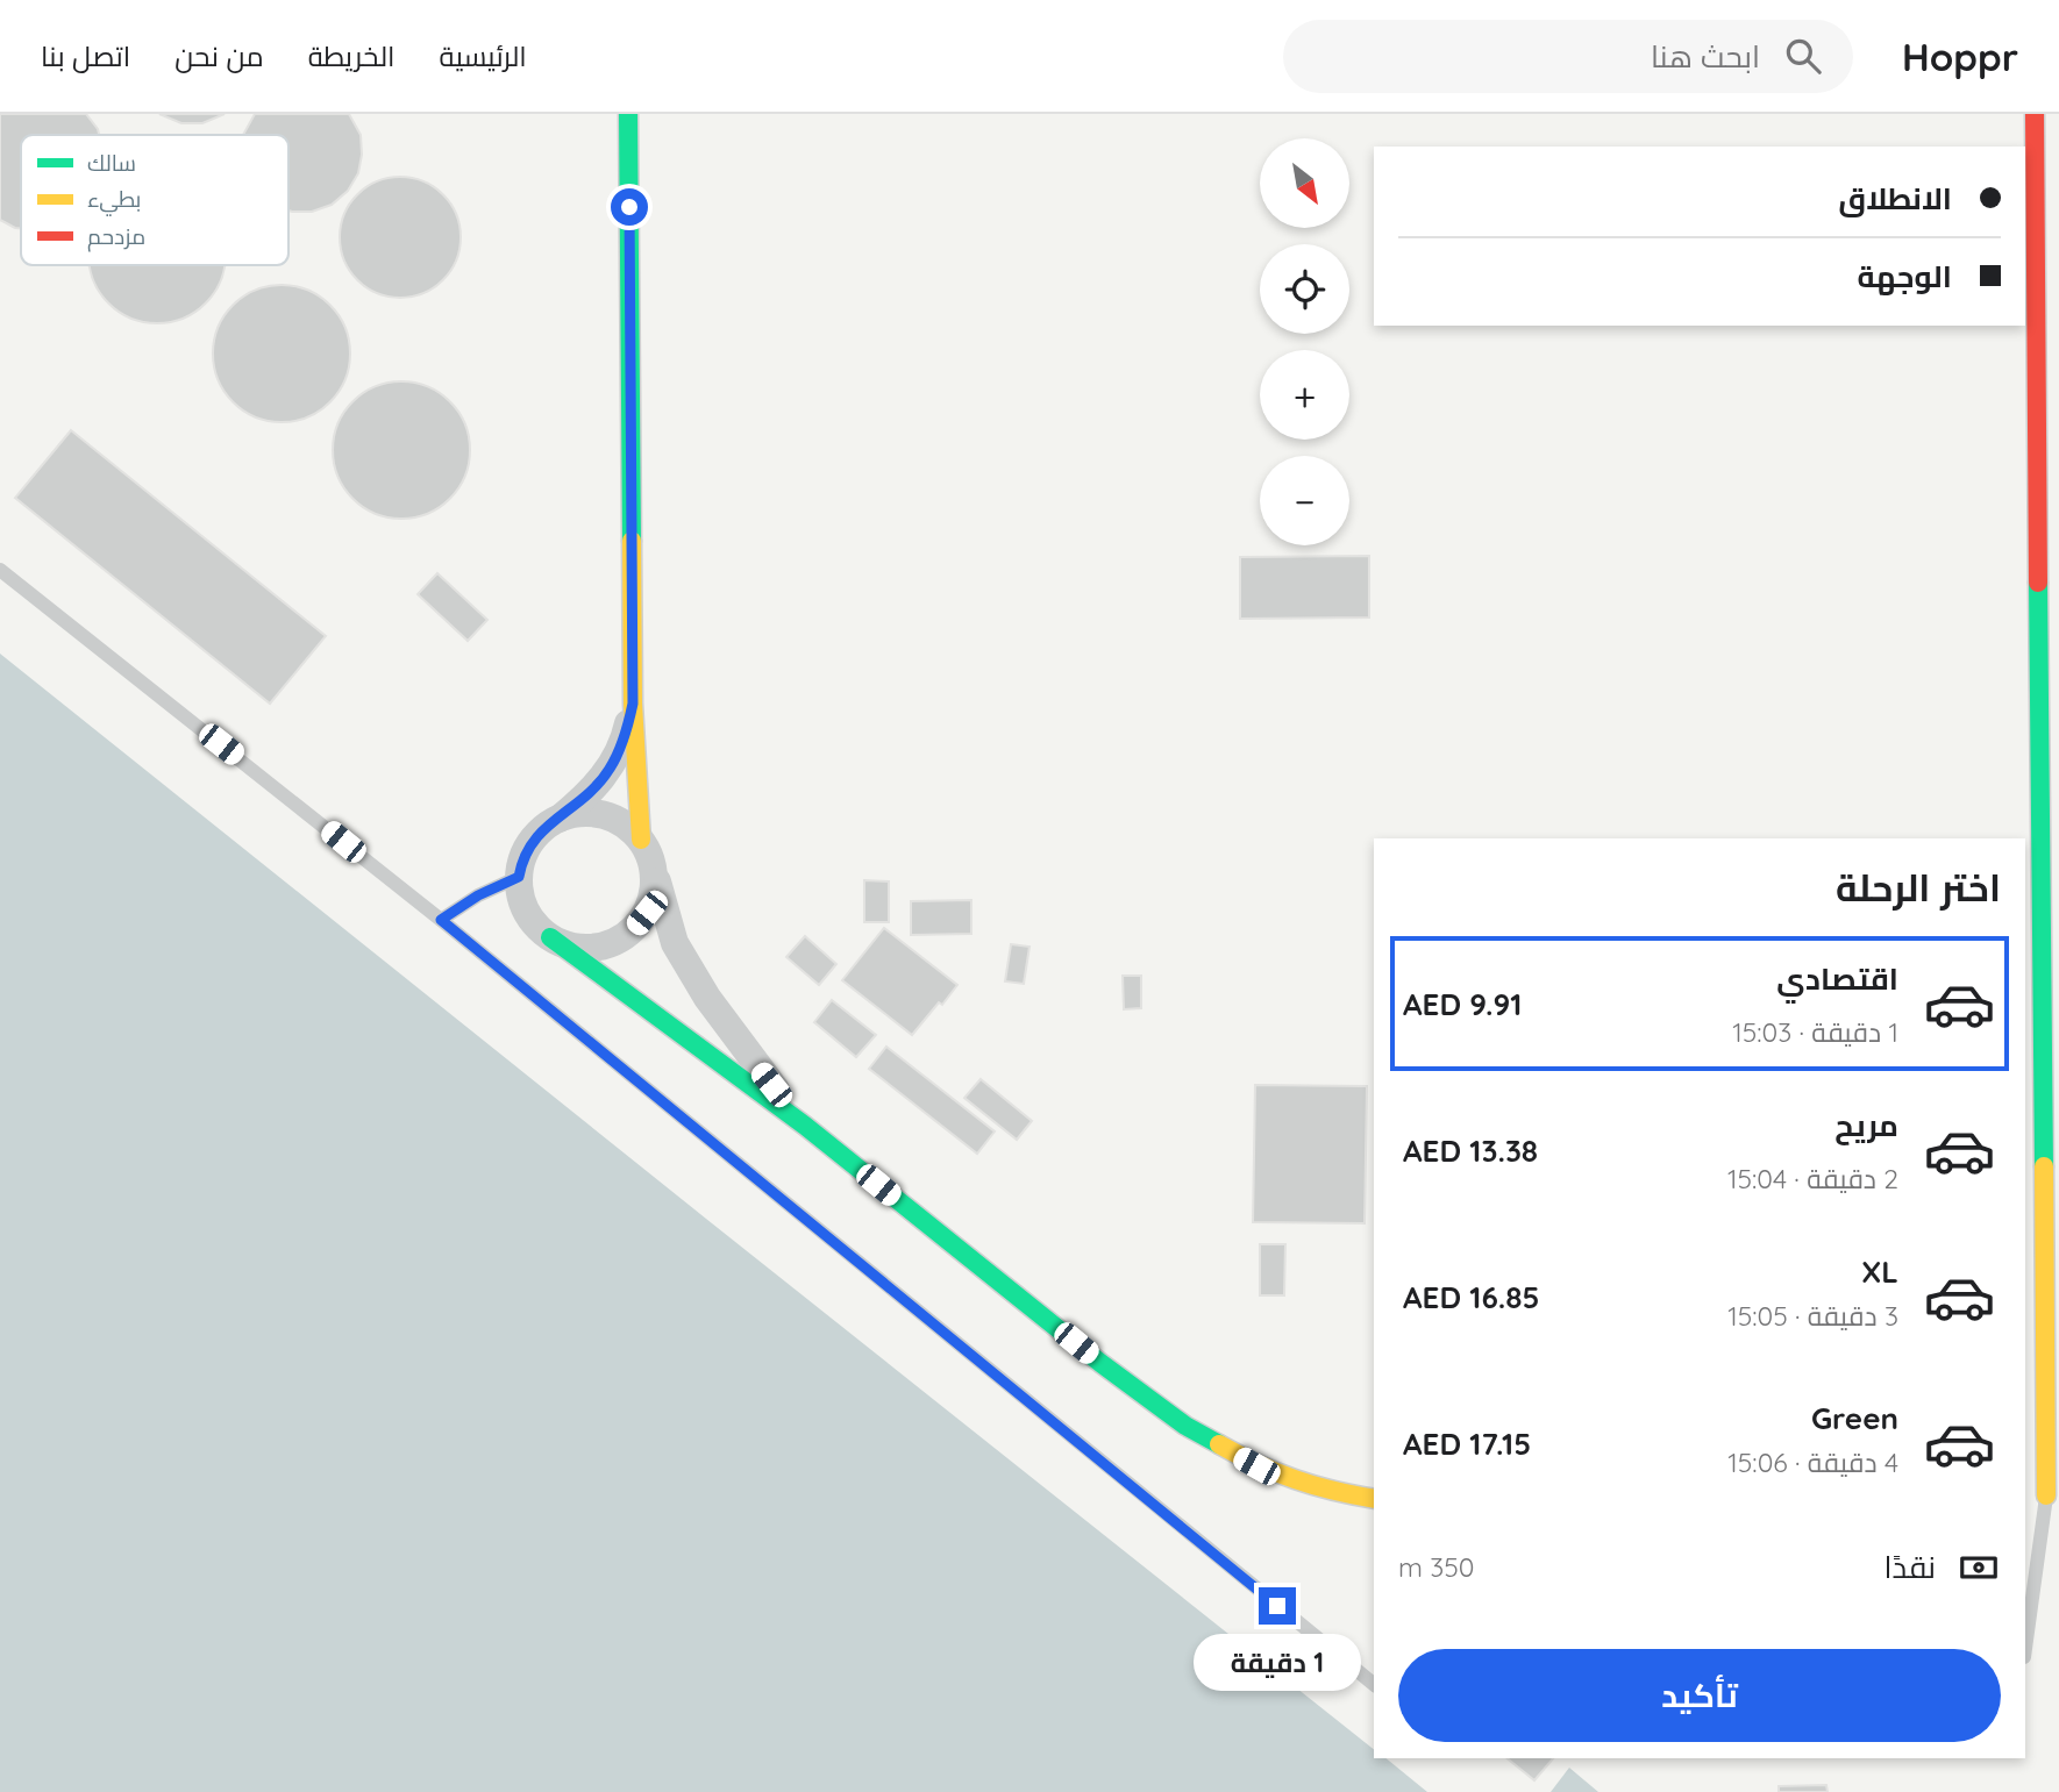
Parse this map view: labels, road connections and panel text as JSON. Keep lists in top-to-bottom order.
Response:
{
  "legend": ["سالك", "بطيء", "مزدحم"],
  "north": "bottom right",
  "page": {
    "header": "Hoppr",
    "search": "ابحث هنا",
    "nav": [
      "الرئيسية",
      "الخريطة",
      "من نحن",
      "اتصل بنا"
    ],
    "map_buttons": ["+", "−"],
    "banner": ["الانطلاق", "الوجهة"],
    "heading": "اختر الرحلة",
    "list": [
      {
        "name": "اقتصادي",
        "note": "1 دقيقة · 15:03",
        "value": "AED 9.91"
      },
      {
        "name": "مريح",
        "note": "2 دقيقة · 15:04",
        "value": "AED 13.38"
      },
      {
        "name": "XL",
        "note": "3 دقيقة · 15:05",
        "value": "AED 16.85"
      },
      {
        "name": "Green",
        "note": "4 دقيقة · 15:06",
        "value": "AED 17.15"
      }
    ],
    "pay": ["نقدًا", "350 m"],
    "buttons": "تأكيد",
    "bubble": "1 دقيقة"
  }
}
